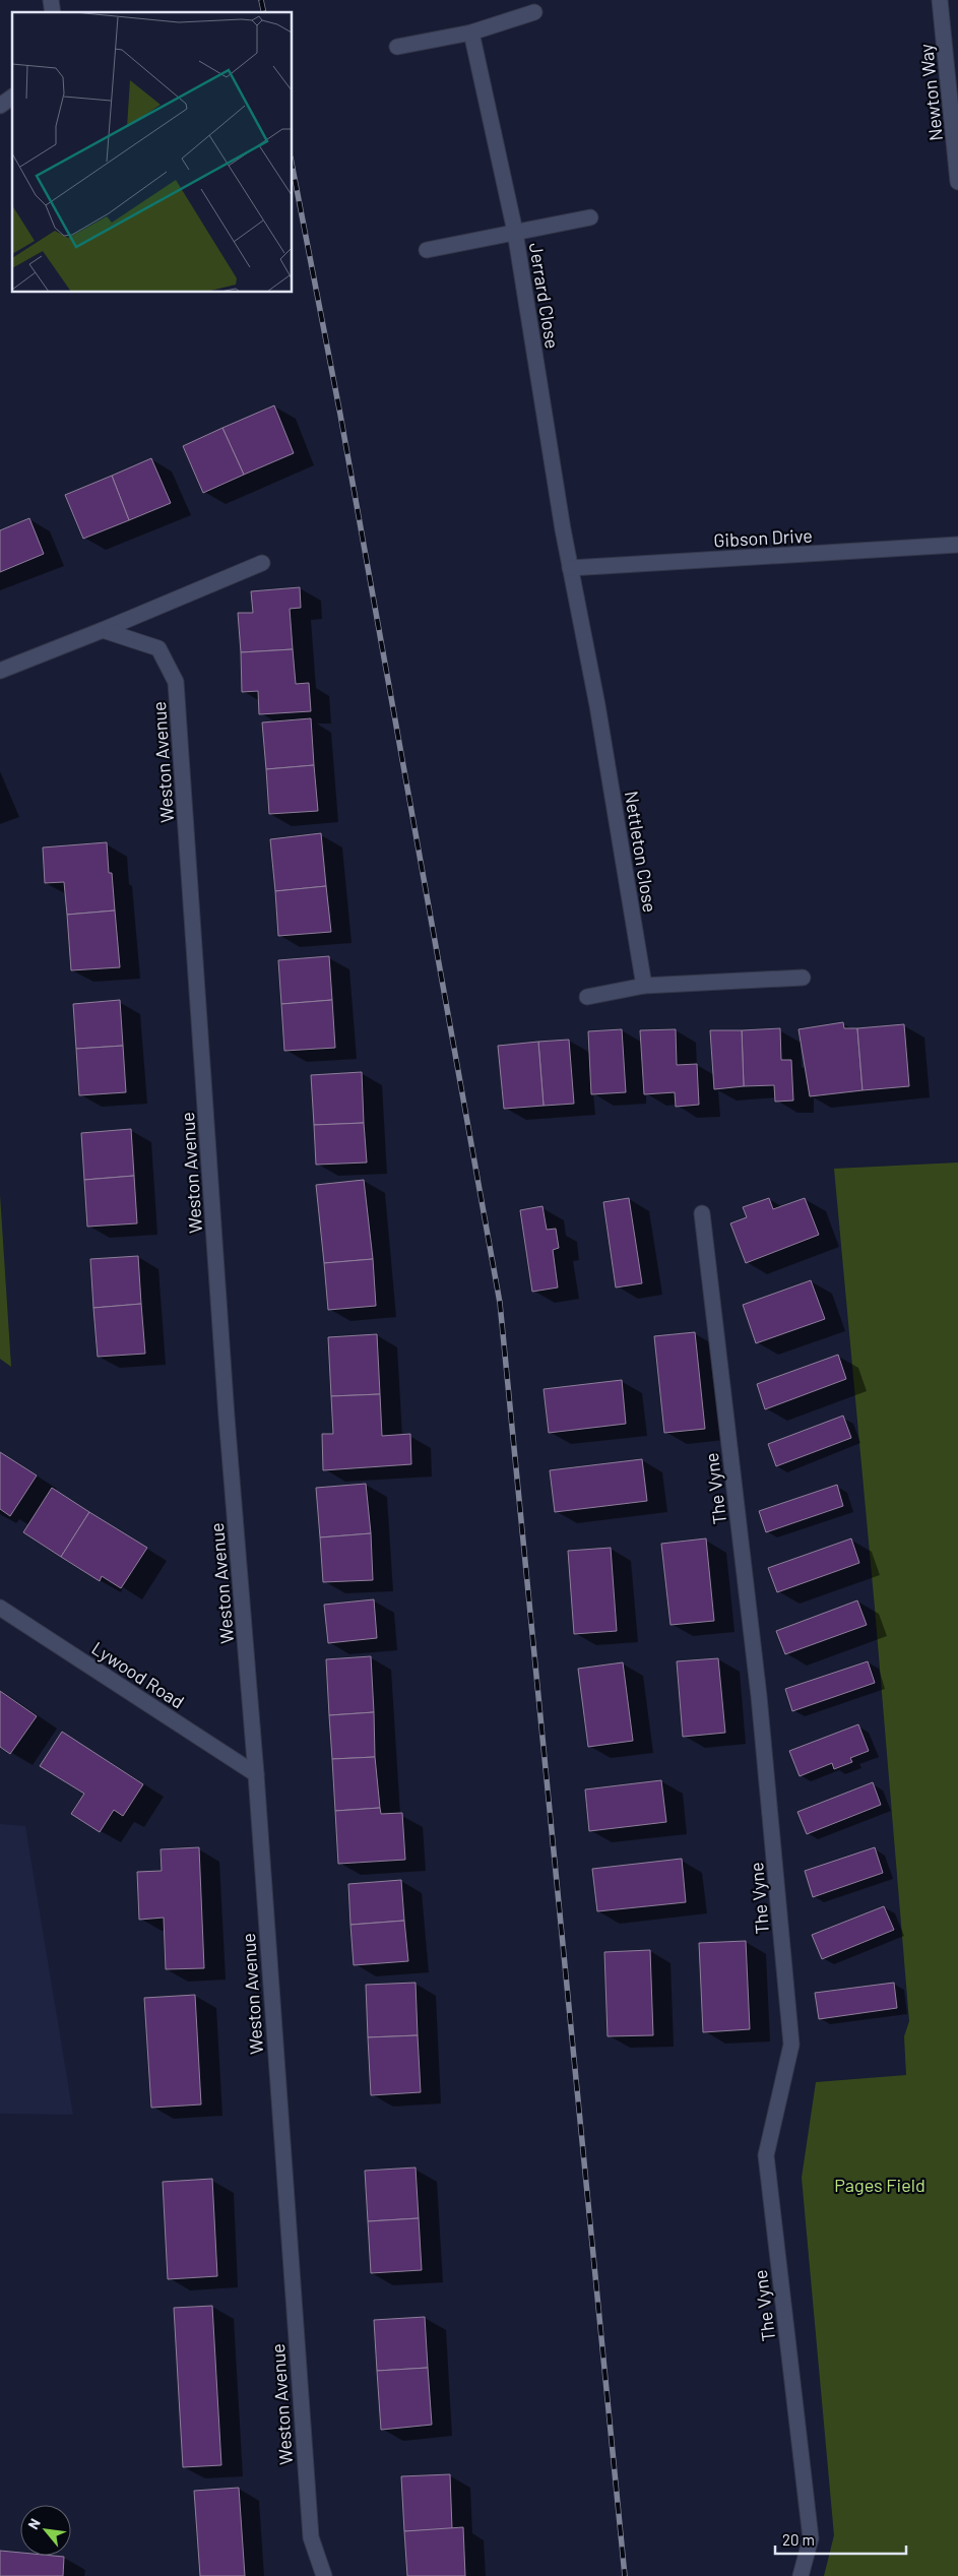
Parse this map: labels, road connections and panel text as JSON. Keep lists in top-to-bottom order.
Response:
{
  "streets": {
    "street": [
      "Newton Way",
      "Jerrard Close",
      "Gibson Drive",
      "Weston Avenue",
      "Nettleton Close",
      "The Vyne",
      "Lywood Road"
    ]
  },
  "crossings": [
    ["Jerrard Close", "Gibson Drive"],
    ["Jerrard Close", "Nettleton Close"],
    ["Gibson Drive", "Nettleton Close"],
    ["Weston Avenue", "Lywood Road"]
  ],
  "parks": ["Pages Field"],
  "scale_bar": "20 m",
  "north": "top left"
}
